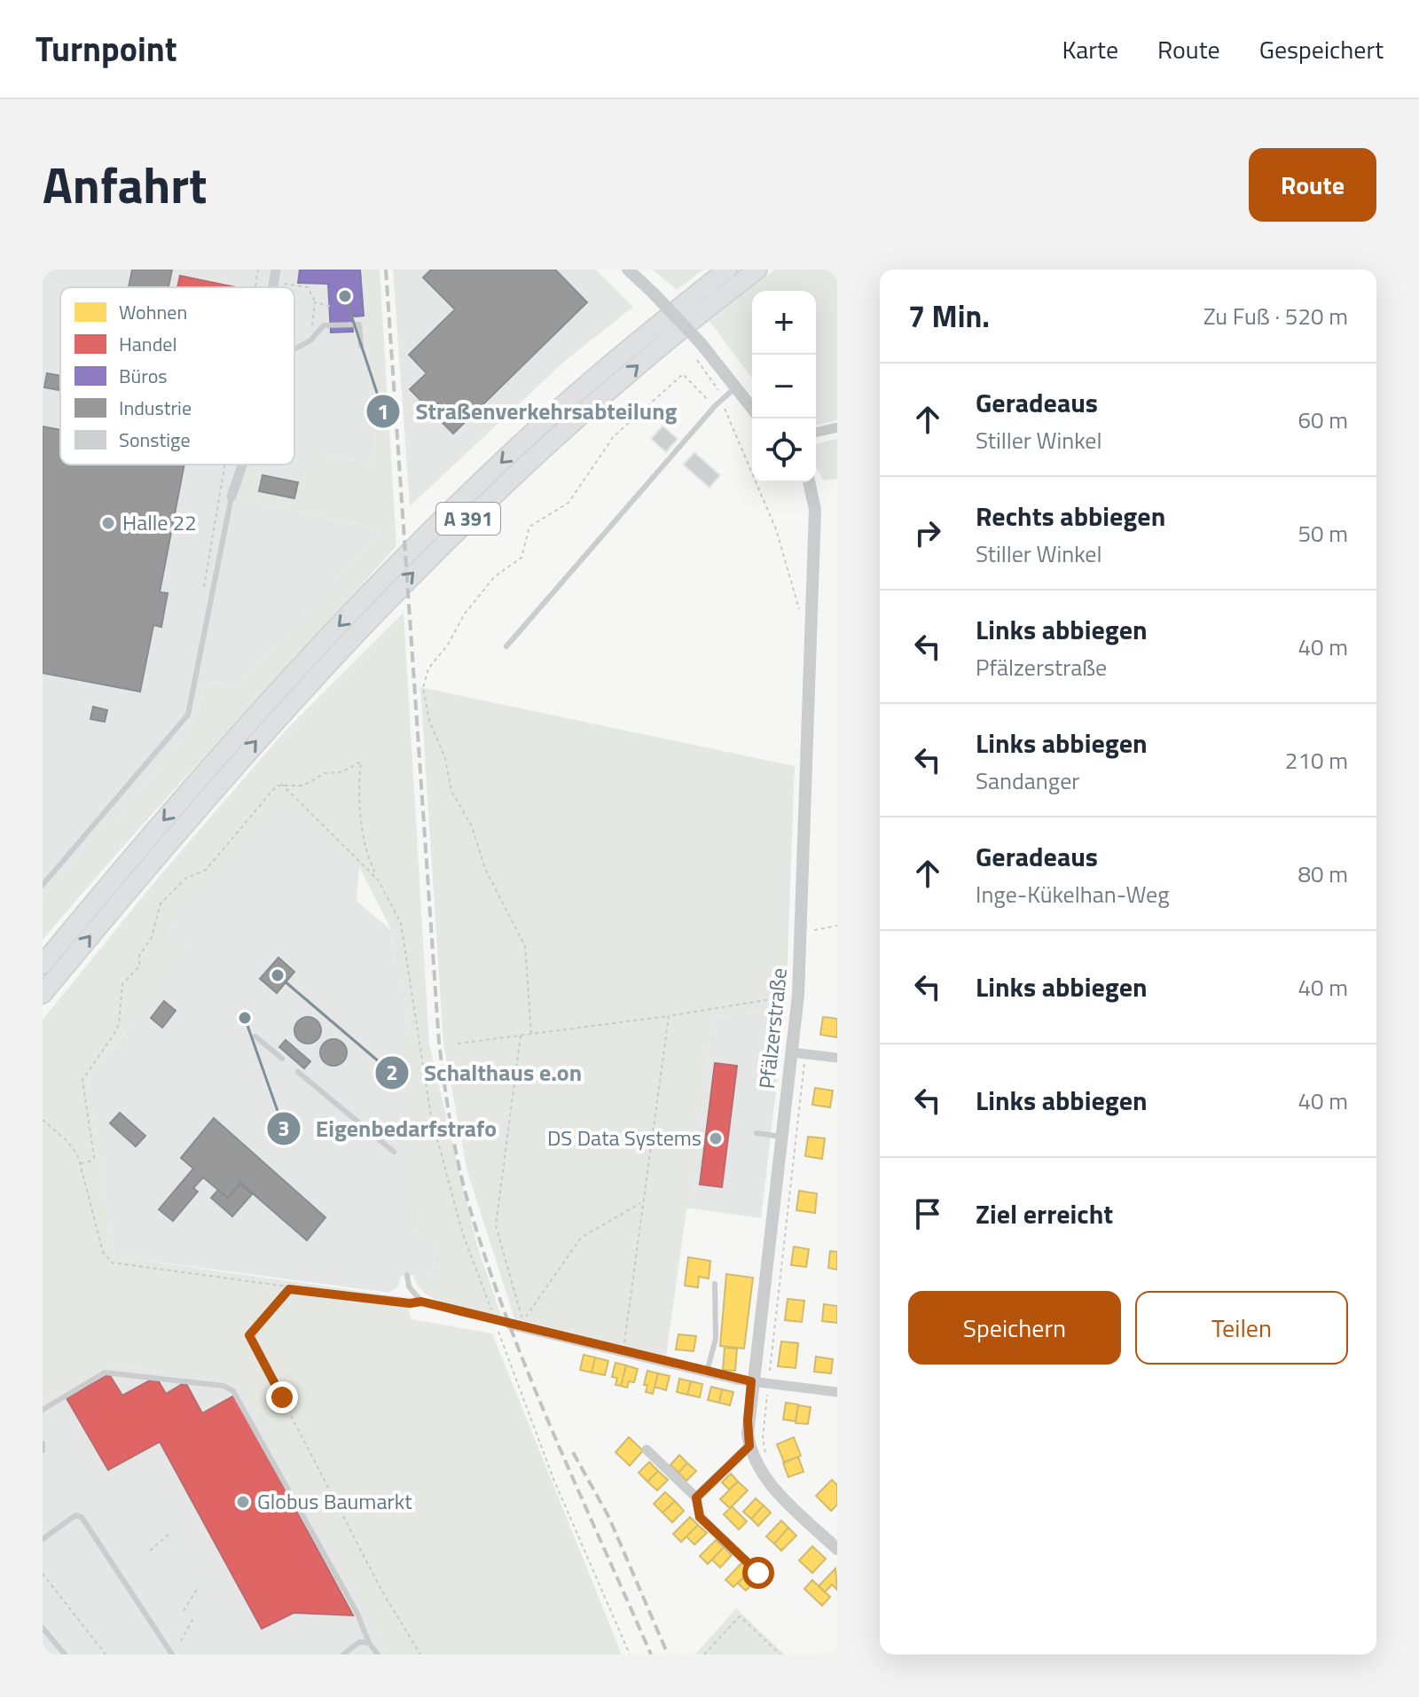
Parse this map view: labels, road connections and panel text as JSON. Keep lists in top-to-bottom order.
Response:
{
  "streets": {
    "highway": ["A 391"],
    "street": ["Pfälzerstraße"]
  },
  "places": [
    "Straßenverkehrsabteilung",
    "Halle 22",
    "Schalthaus e.on",
    "Eigenbedarfstrafo",
    "DS Data Systems",
    "Globus Baumarkt"
  ],
  "legend": [
    "Wohnen",
    "Handel",
    "Büros",
    "Industrie",
    "Sonstige"
  ],
  "page": {
    "header": "Turnpoint",
    "nav": ["Karte", "Route", "Gespeichert"],
    "title": "Anfahrt",
    "buttons": [
      "Route",
      ["Speichern", "Teilen"]
    ],
    "heading": ["7 Min.", "Zu Fuß · 520 m"],
    "map_buttons": ["+", "−"],
    "list": [
      ["Geradeaus", "Stiller Winkel", "60 m"],
      ["Rechts abbiegen", "Stiller Winkel", "50 m"],
      ["Links abbiegen", "Pfälzerstraße", "40 m"],
      ["Links abbiegen", "Sandanger", "210 m"],
      ["Geradeaus", "Inge-Kükelhan-Weg", "80 m"],
      ["Links abbiegen", "40 m"],
      ["Links abbiegen", "40 m"],
      "Ziel erreicht"
    ]
  }
}
